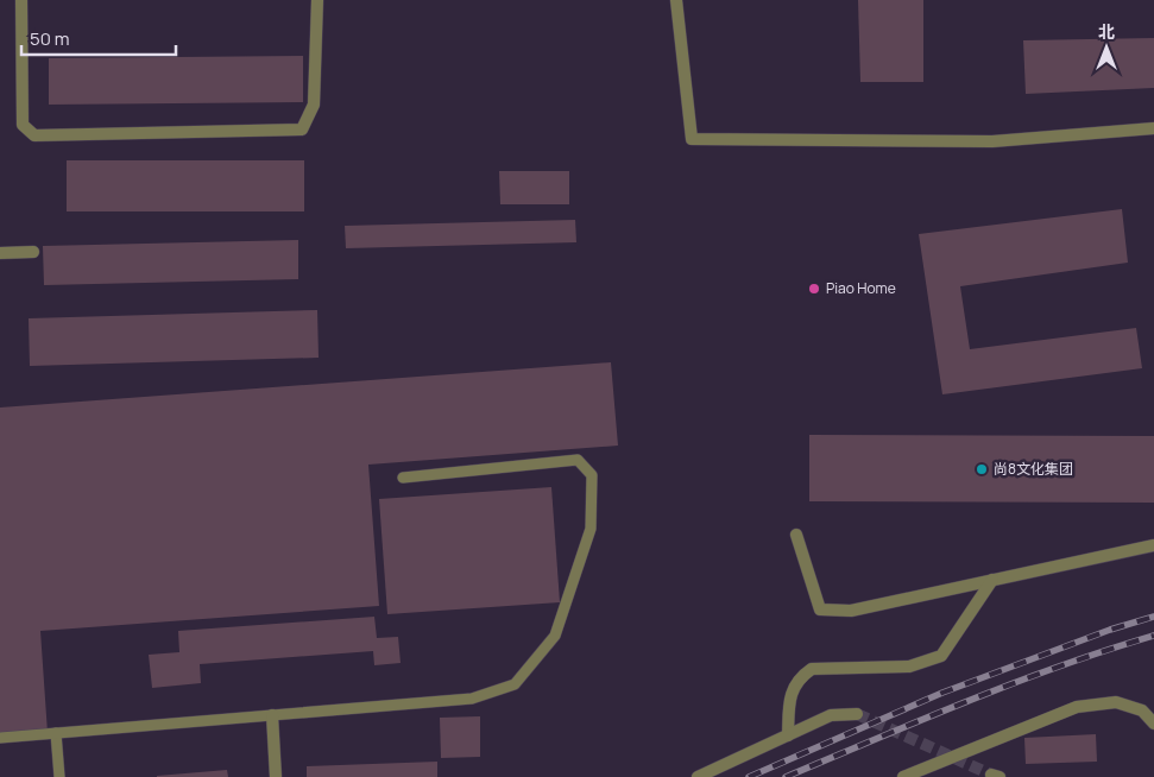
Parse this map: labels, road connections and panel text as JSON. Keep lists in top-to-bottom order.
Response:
{
  "places": ["Piao Home", "尚8文化集团"],
  "scale_bar": "50 m",
  "north": "top"
}
